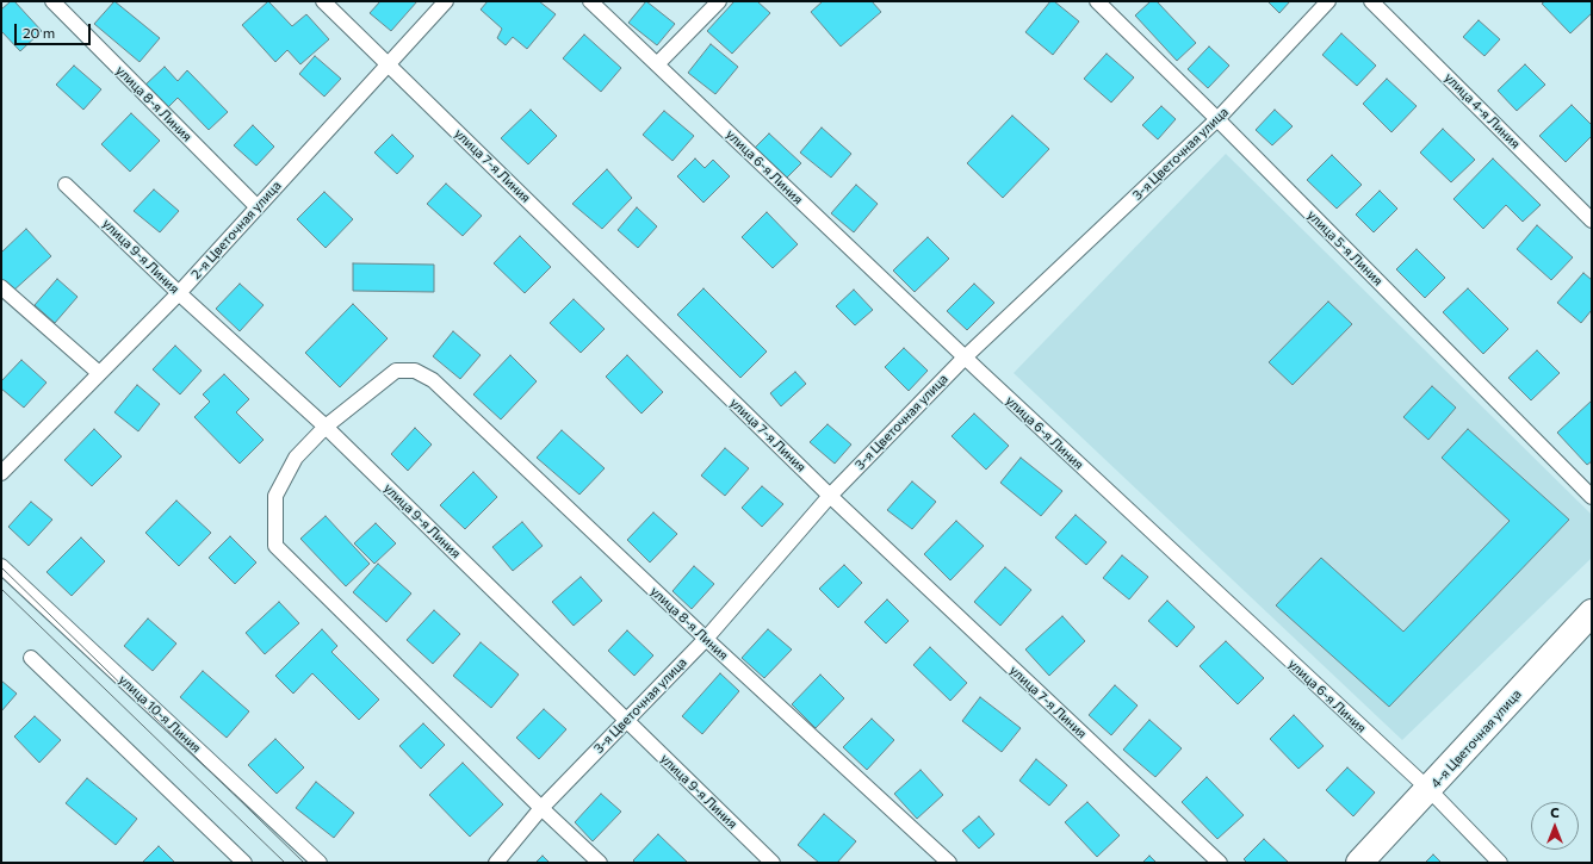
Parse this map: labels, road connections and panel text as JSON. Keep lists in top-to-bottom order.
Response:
{
  "streets": {
    "street": ["4-я Цветочная улица"],
    "lane": [
      "улица 8-я Линия",
      "улица 4-я Линия",
      "3-я Цветочная улица",
      "улица 7-я Линия",
      "улица 6-я Линия",
      "2-я Цветочная улица",
      "улица 5-я Линия",
      "улица 9-я Линия",
      "улица 10-я Линия"
    ]
  },
  "crossings": [
    ["улица 8-я Линия", "3-я Цветочная улица"],
    ["улица 8-я Линия", "2-я Цветочная улица"],
    ["улица 8-я Линия", "улица 9-я Линия"],
    ["3-я Цветочная улица", "улица 7-я Линия"],
    ["3-я Цветочная улица", "улица 6-я Линия"],
    ["3-я Цветочная улица", "улица 5-я Линия"],
    ["3-я Цветочная улица", "улица 9-я Линия"],
    ["улица 7-я Линия", "2-я Цветочная улица"],
    ["улица 6-я Линия", "4-я Цветочная улица"],
    ["2-я Цветочная улица", "улица 9-я Линия"]
  ],
  "scale_bar": "20 m",
  "north": "top"
}
